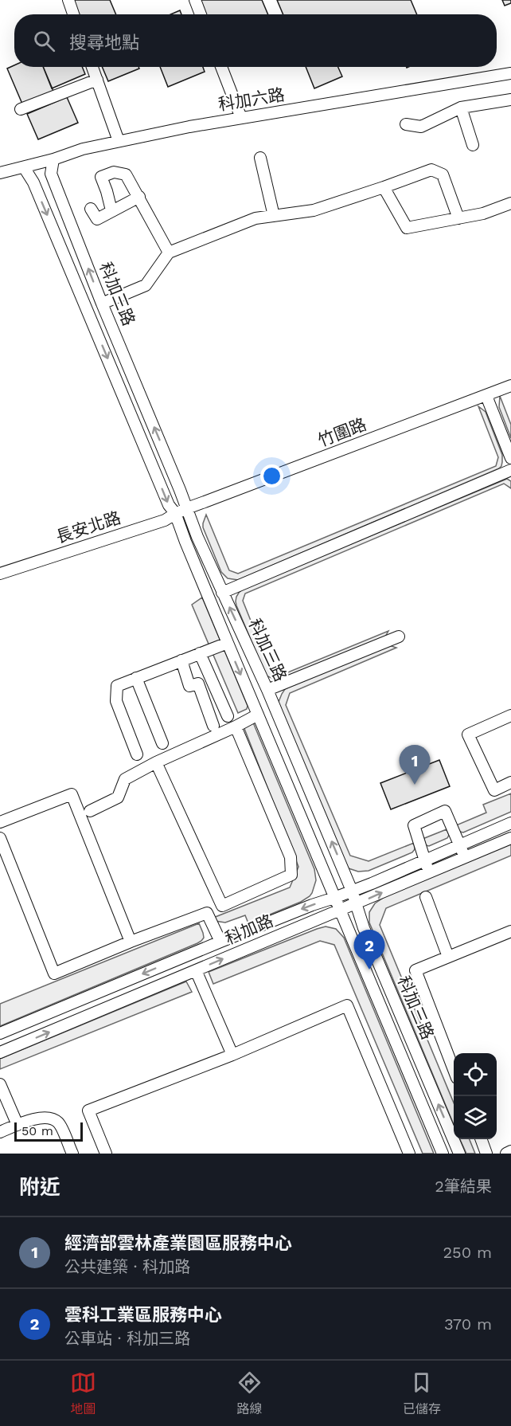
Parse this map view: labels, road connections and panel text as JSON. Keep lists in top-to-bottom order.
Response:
{
  "streets": {
    "street": [
      "科加六路",
      "科加三路",
      "竹圍路",
      "長安北路",
      "科加路"
    ]
  },
  "crossings": [
    ["科加六路", "科加三路"],
    ["科加三路", "竹圍路"],
    ["科加三路", "長安北路"],
    ["科加三路", "科加路"],
    ["竹圍路", "長安北路"]
  ],
  "scale_bar": "50 m",
  "page": {
    "search": "搜尋地點",
    "pins": ["1", "2"],
    "scale": "50 m",
    "heading": ["附近", "2筆結果"],
    "list": [
      {
        "mark": "1",
        "name": "經濟部雲林產業園區服務中心",
        "note": "公共建築 · 科加路",
        "value": "250 m"
      },
      {
        "mark": "2",
        "name": "雲科工業區服務中心",
        "note": "公車站 · 科加三路",
        "value": "370 m"
      }
    ],
    "nav": ["地圖", "路線", "已儲存"]
  }
}
